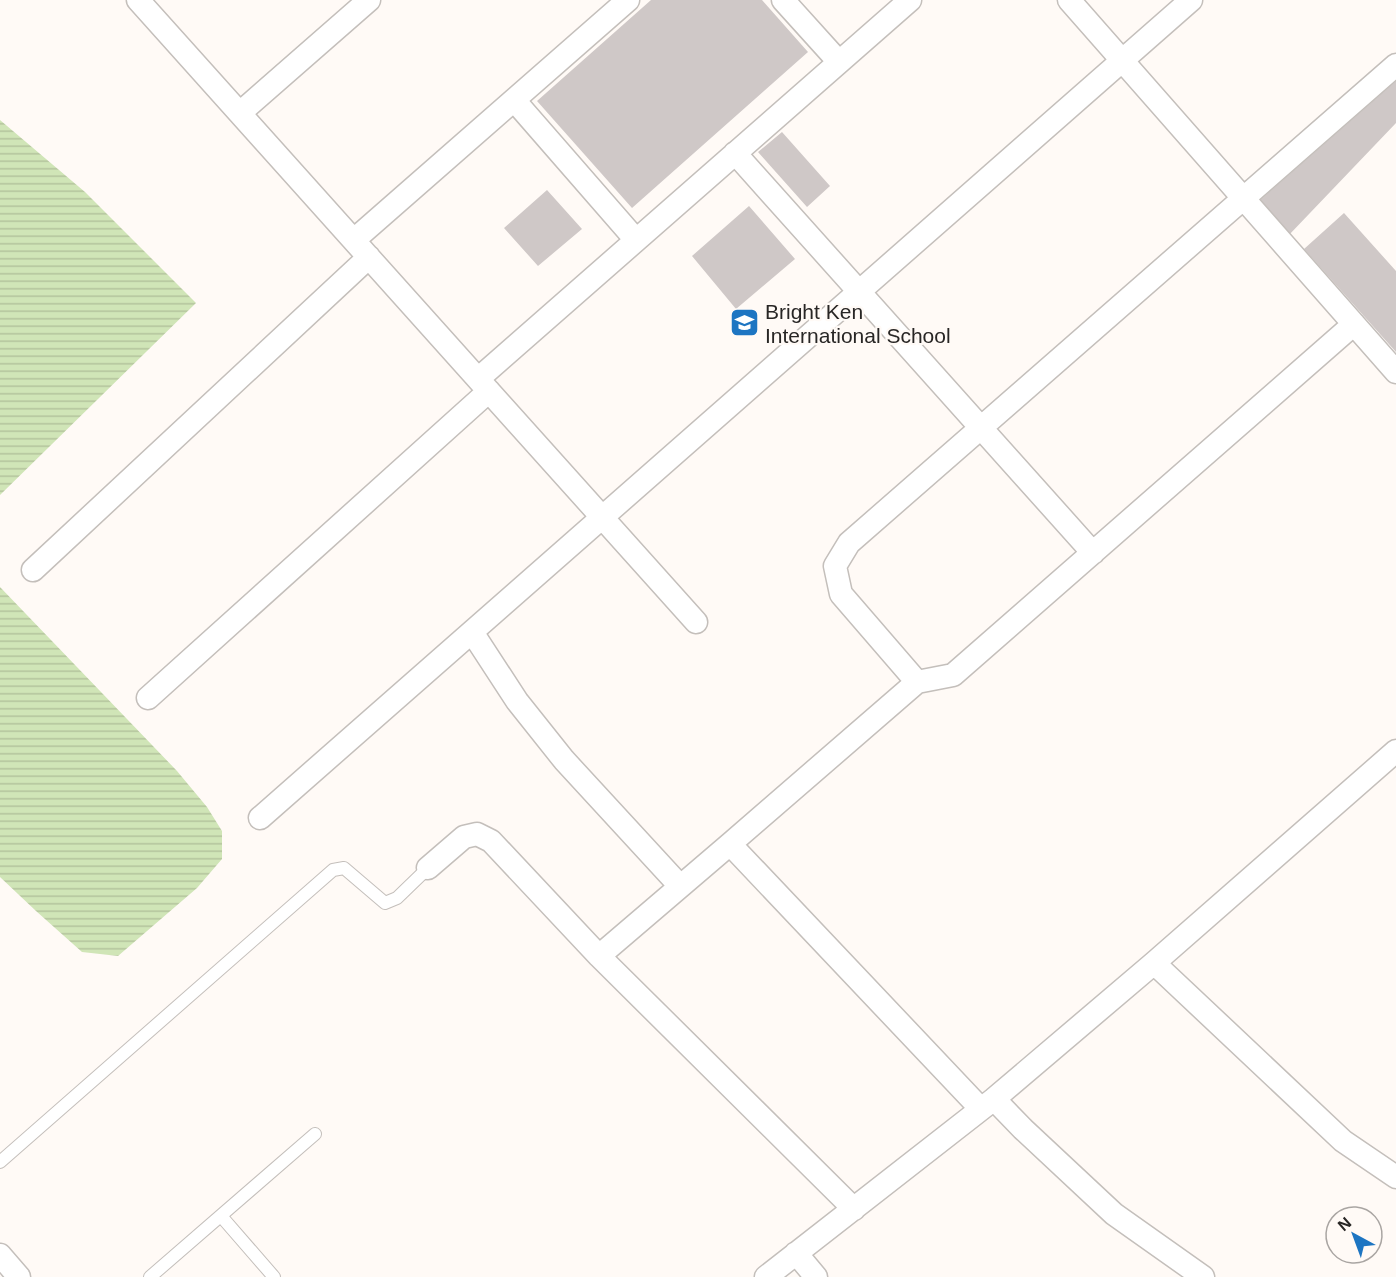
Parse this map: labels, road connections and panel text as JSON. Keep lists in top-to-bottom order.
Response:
{
  "places": {
    "school or university": ["Bright Ken International School"]
  },
  "north": "top left"
}
